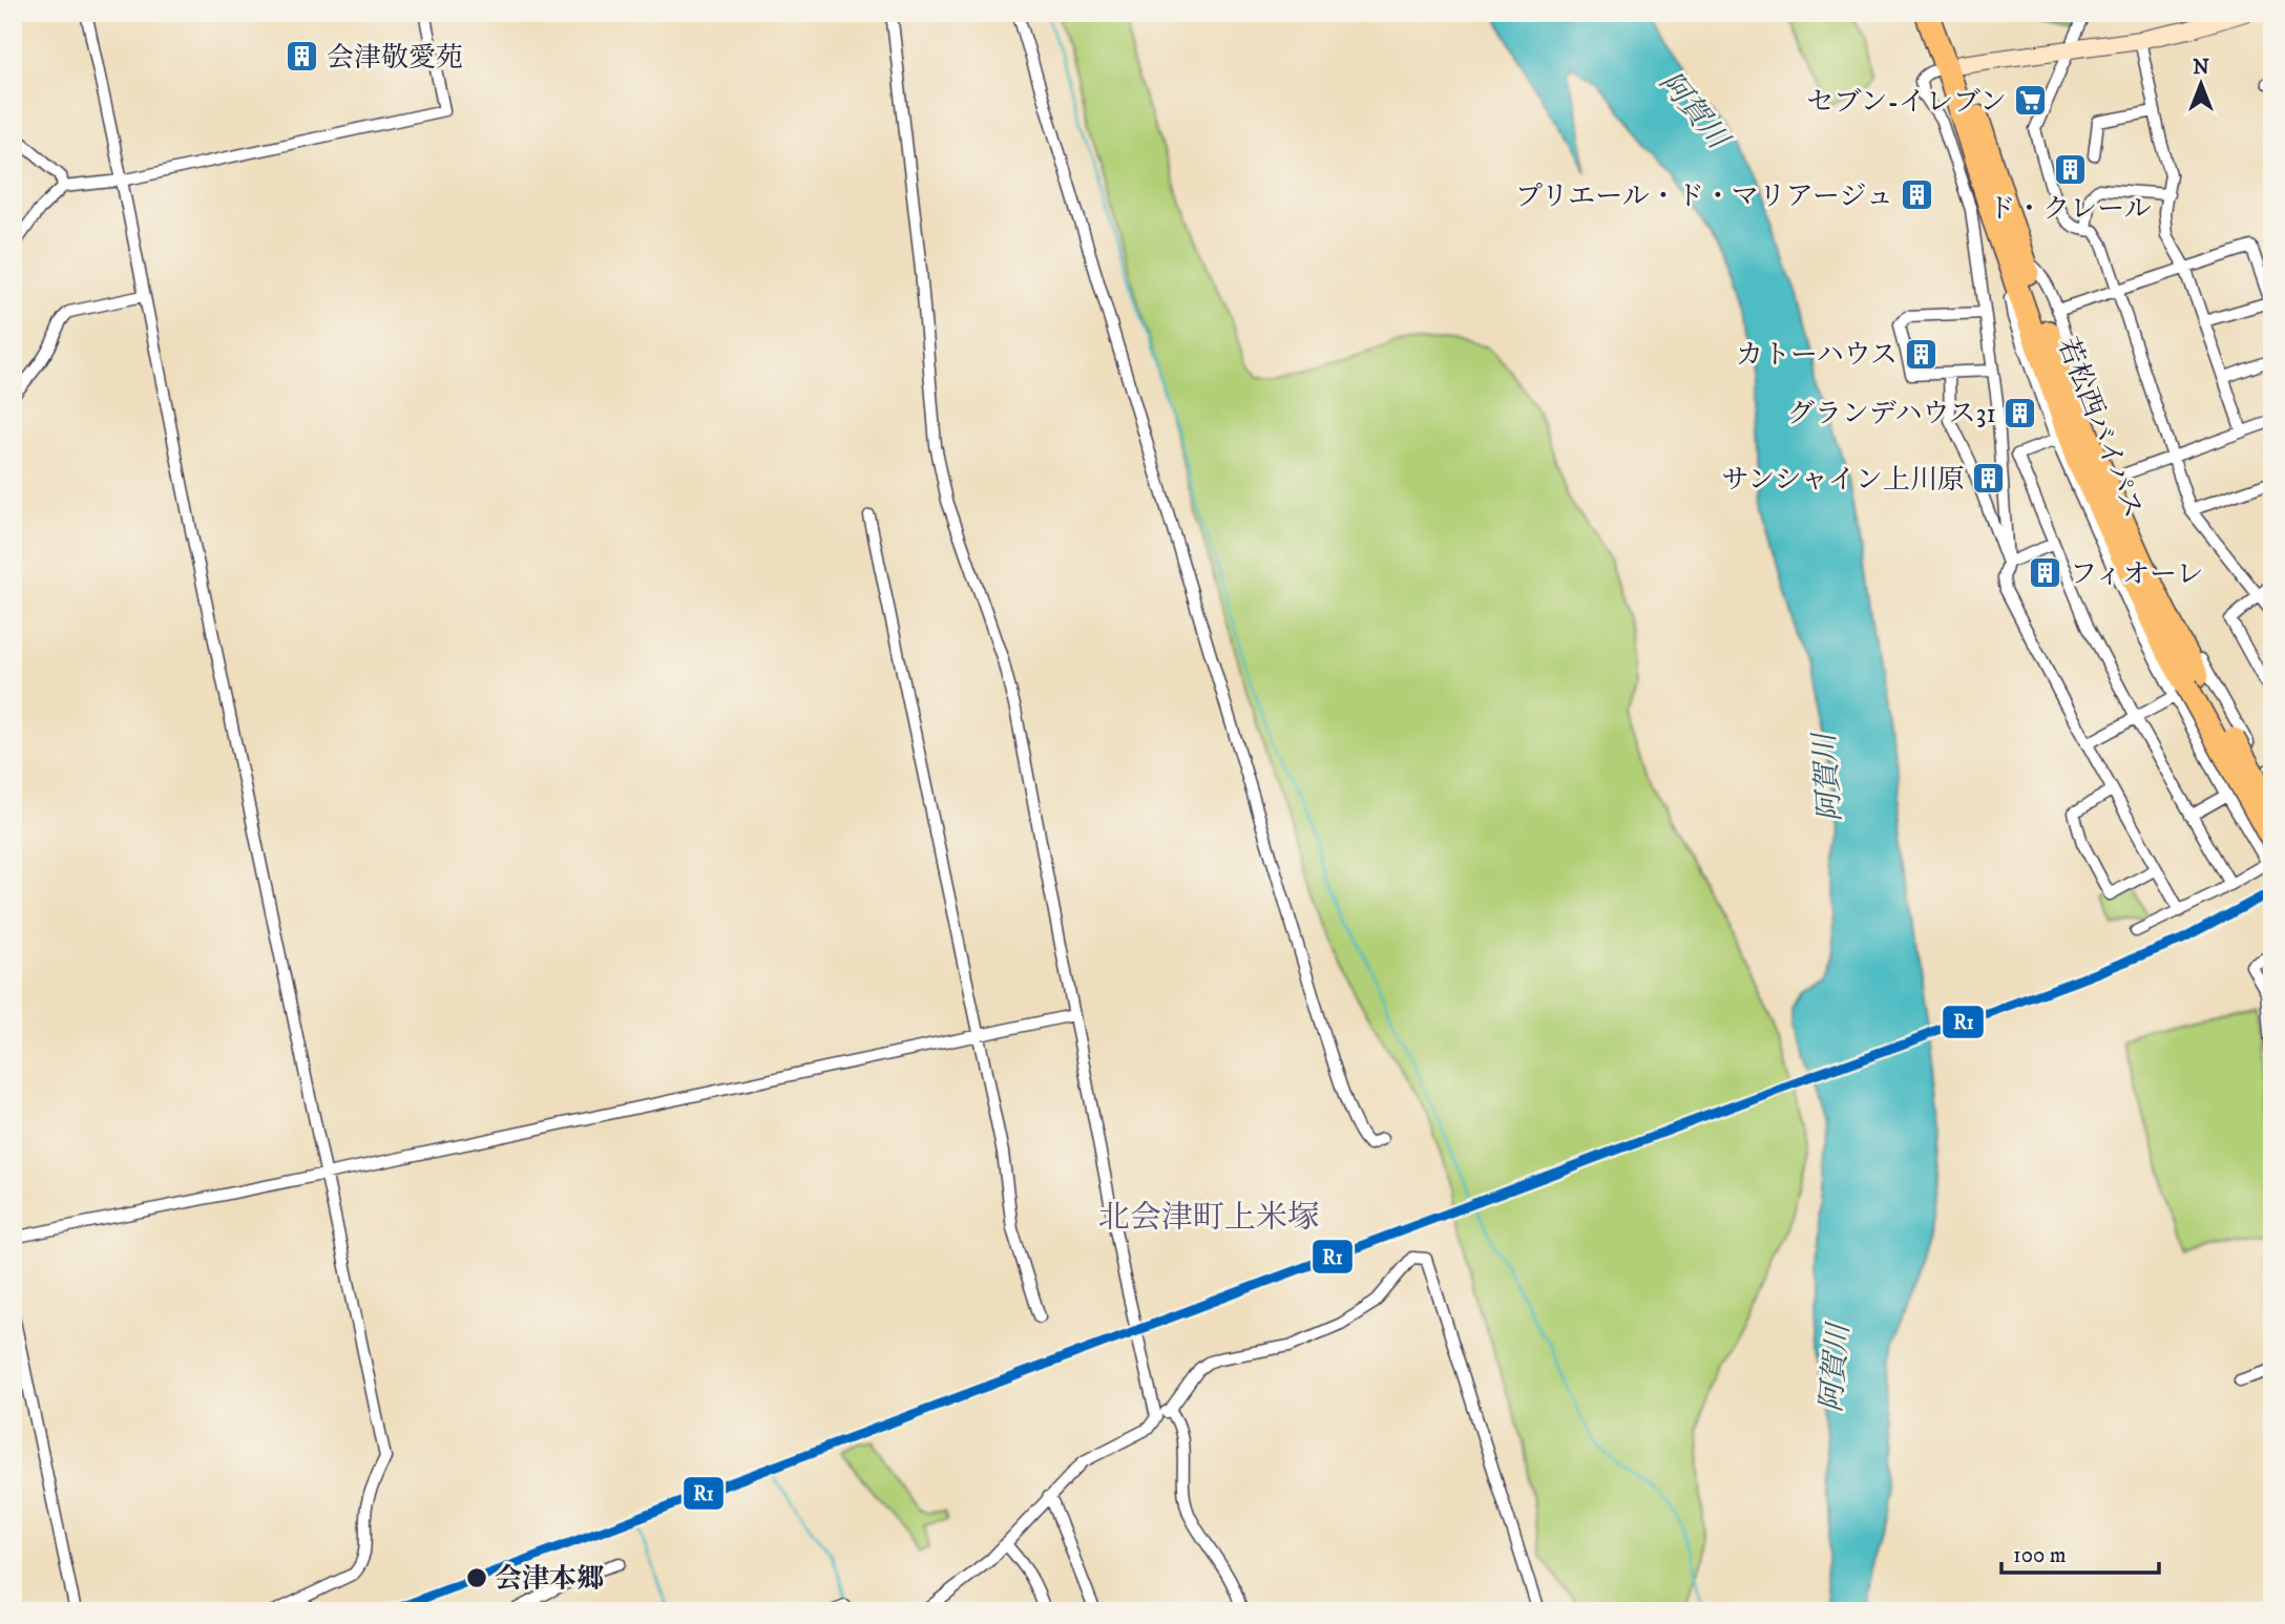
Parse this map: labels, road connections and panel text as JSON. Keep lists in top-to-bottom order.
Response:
{
  "streets": {
    "highway": ["若松西バイパス"]
  },
  "districts": ["北会津町上米塚"],
  "water": ["阿賀川"],
  "places": {
    "building": [
      "会津敬愛苑",
      "ド・クレール",
      "プリエール・ド・マリアージュ",
      "カトーハウス",
      "グランデハウス31",
      "サンシャイン上川原",
      "フィオーレ"
    ],
    "supermarket": ["セブン-イレブン"],
    "other": ["会津本郷"]
  },
  "lines": ["transit line R1"],
  "scale_bar": "100 m",
  "north": "top"
}
